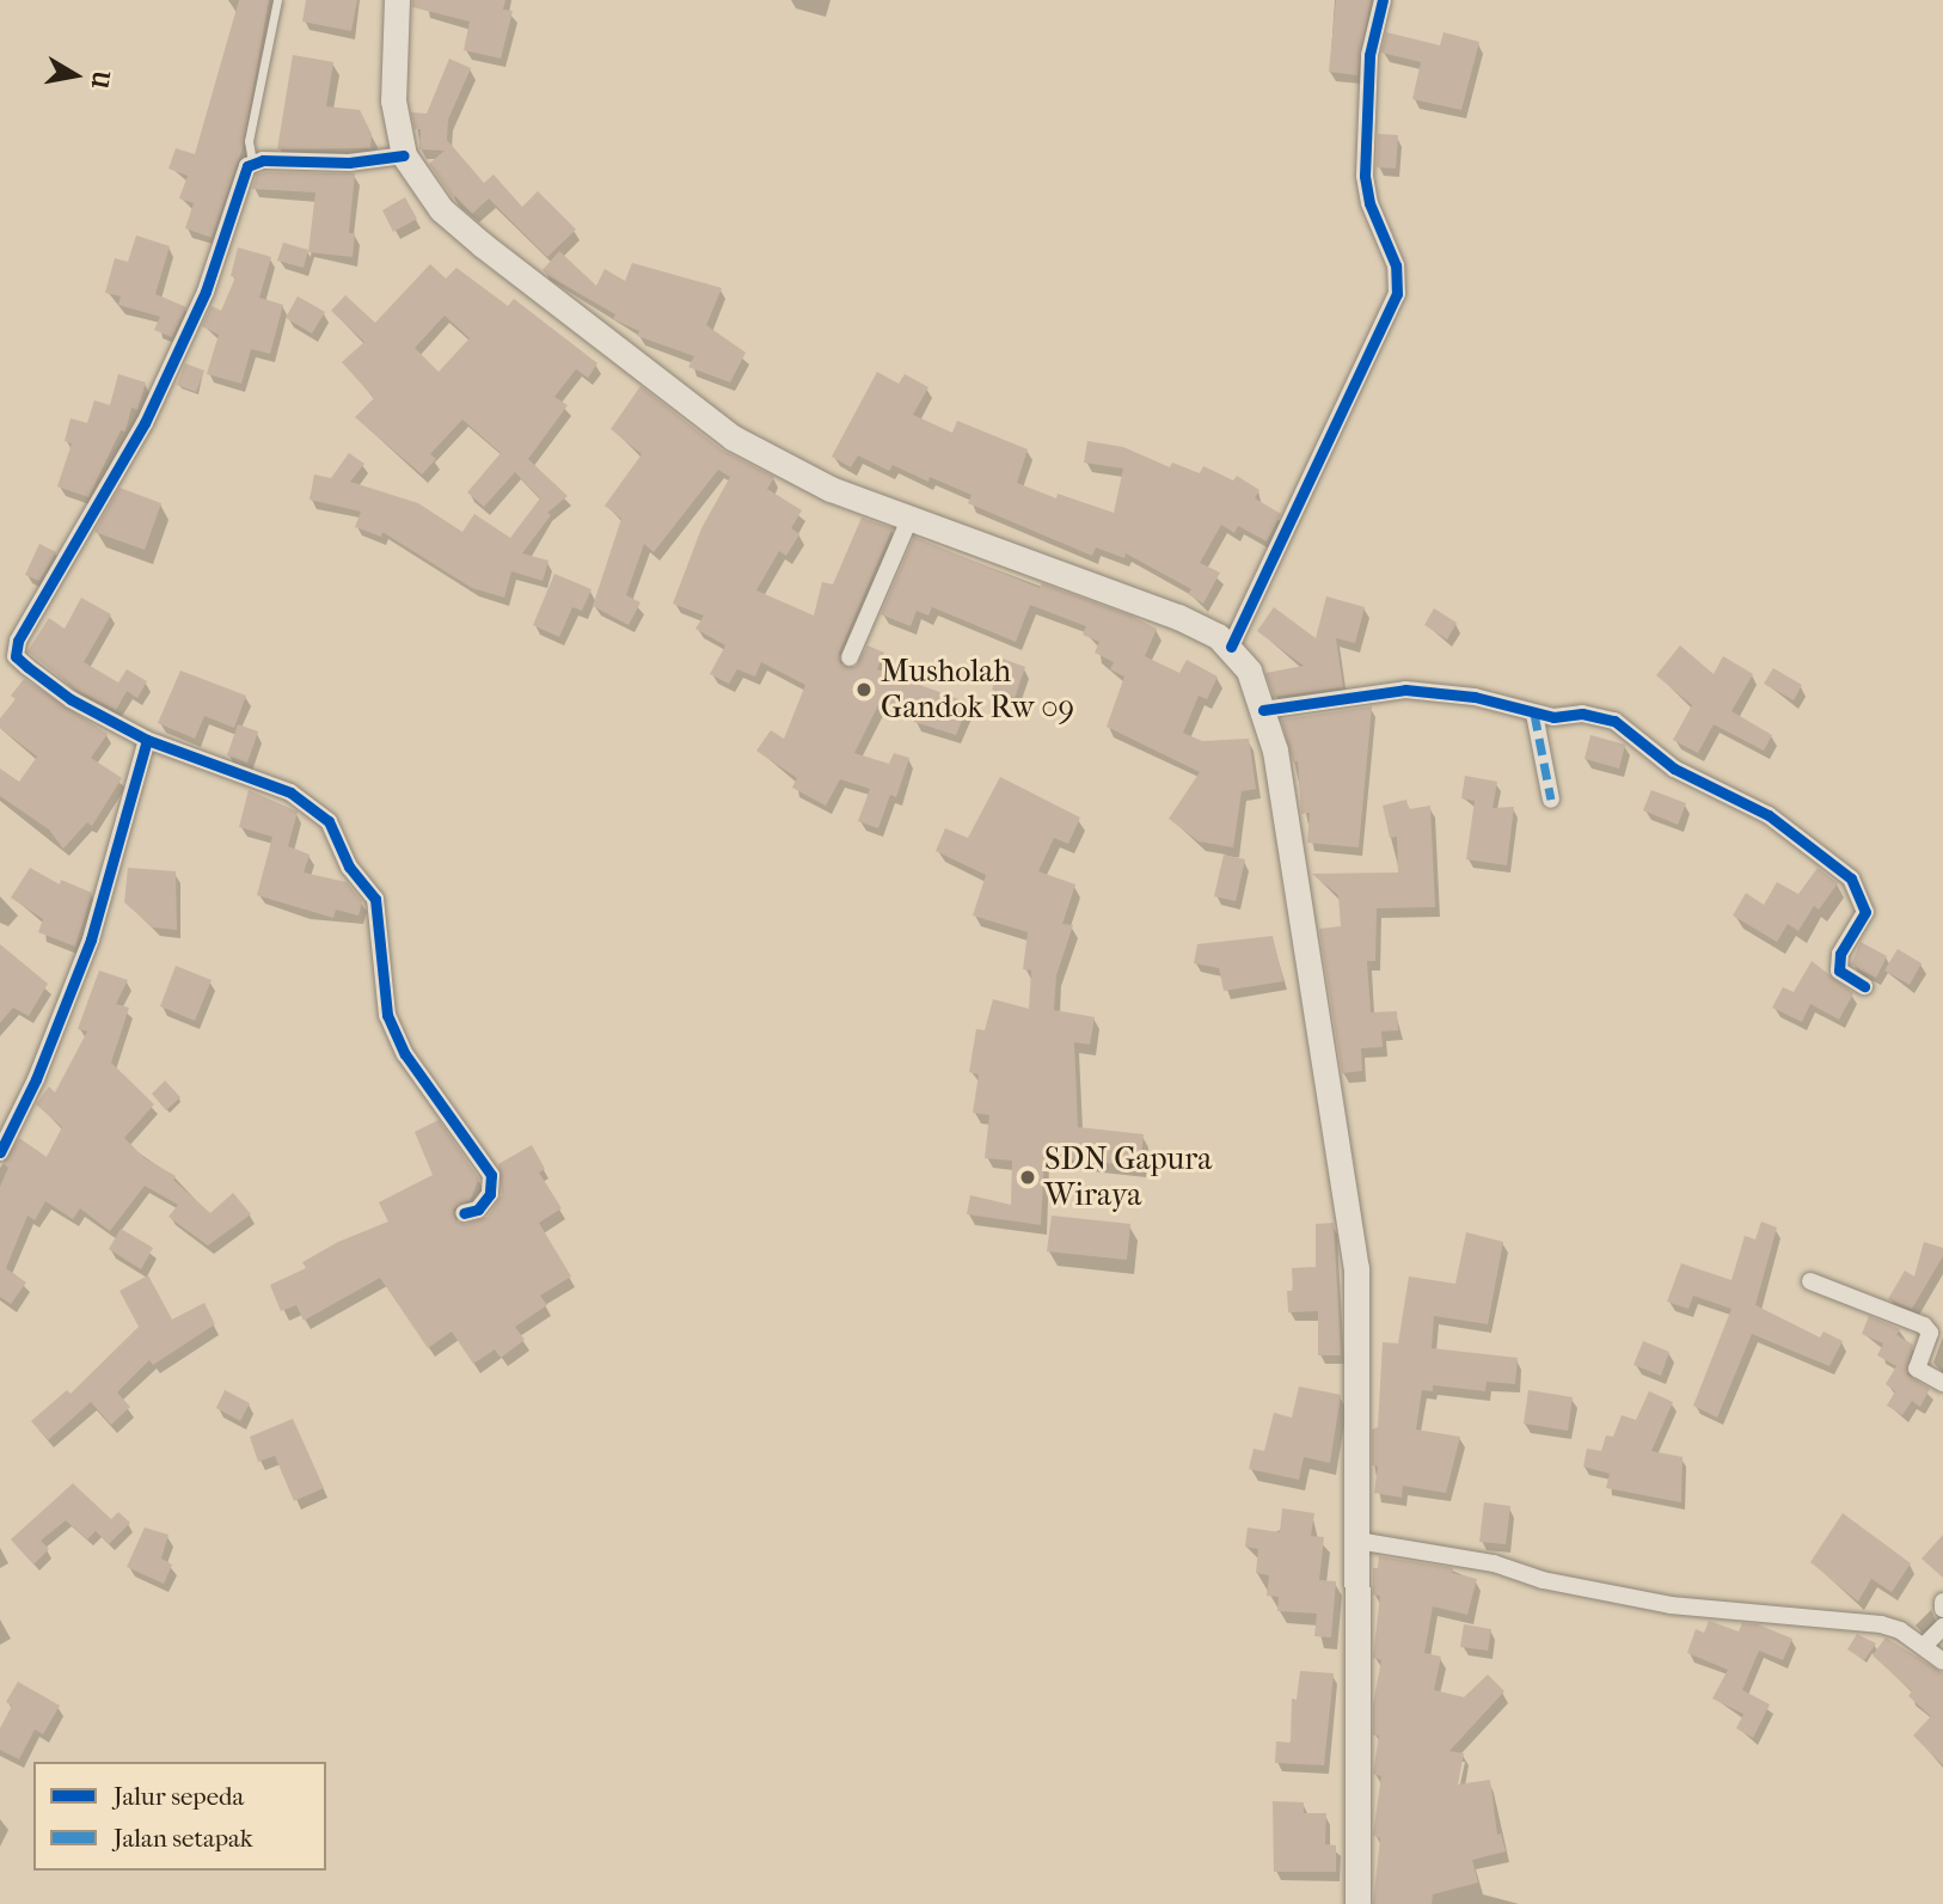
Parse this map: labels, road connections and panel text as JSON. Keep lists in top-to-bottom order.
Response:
{
  "places": ["Musholah Gandok Rw 09", "SDN Gapura Wiraya"],
  "legend": ["Jalur sepeda", "Jalan setapak"],
  "north": "right"
}
